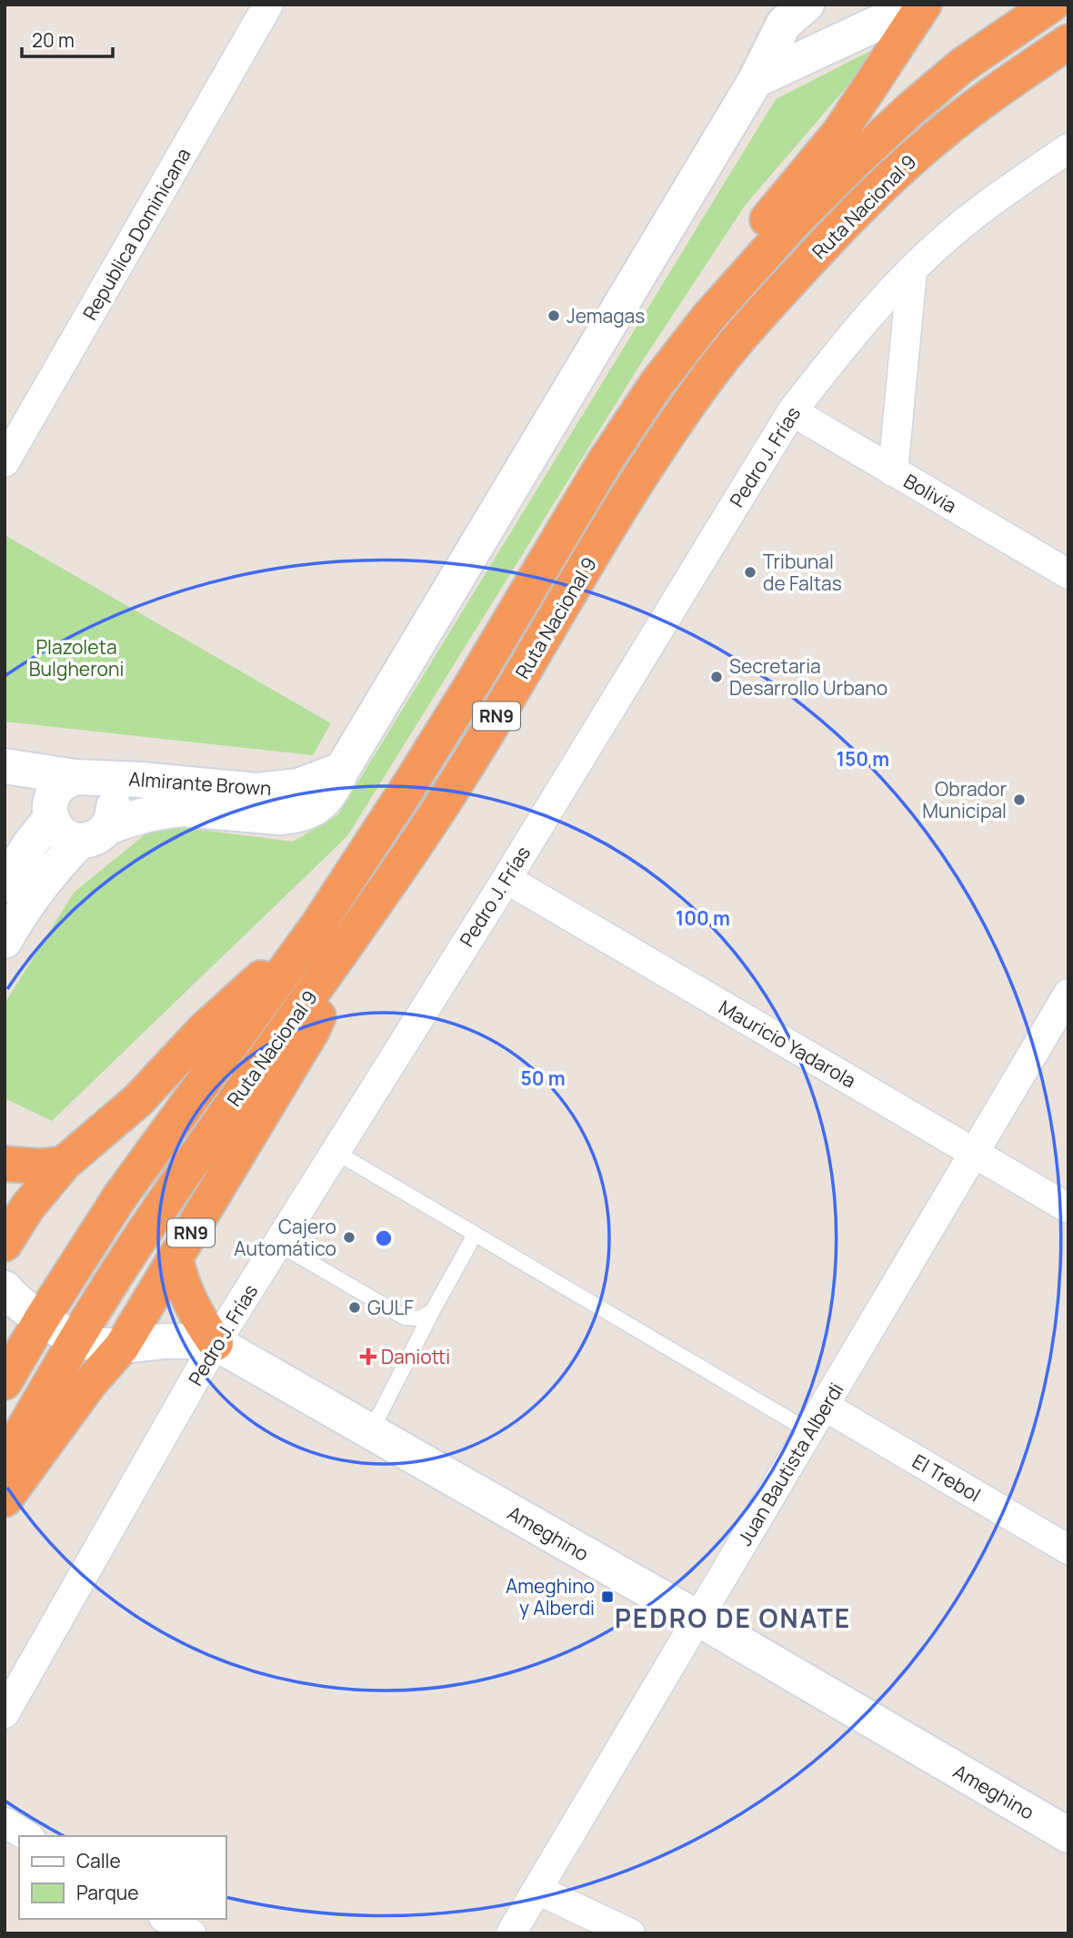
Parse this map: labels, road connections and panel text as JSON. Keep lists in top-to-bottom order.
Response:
{
  "streets": {
    "highway": ["Ruta Nacional 9", "RN9"],
    "street": [
      "Republica Dominicana",
      "Pedro J. Frías",
      "Bolivia",
      "Almirante Brown",
      "Mauricio Yadarola",
      "Juan Bautista Alberdi",
      "El Trebol",
      "Ameghino"
    ]
  },
  "crossings": [
    ["Ruta Nacional 9", "RN9"],
    ["Ruta Nacional 9", "Ameghino"],
    ["Pedro J. Frías", "Bolivia"],
    ["Pedro J. Frías", "Mauricio Yadarola"],
    ["Pedro J. Frías", "Ameghino"],
    ["RN9", "Ameghino"],
    ["Mauricio Yadarola", "Juan Bautista Alberdi"],
    ["Juan Bautista Alberdi", "El Trebol"],
    ["Juan Bautista Alberdi", "Ameghino"]
  ],
  "districts": ["PEDRO DE ONATE"],
  "parks": ["Plazoleta Bulgheroni"],
  "places": {
    "other": [
      "Jemagas",
      "Tribunal de Faltas",
      "Secretaria Desarrollo Urbano",
      "Obrador Municipal",
      "Cajero Automático",
      "GULF"
    ],
    "health": ["Daniotti"],
    "transit": ["Ameghino y Alberdi"]
  },
  "legend": ["Calle", "Parque"],
  "scale_bar": "20 m",
  "rings": ["150 m", "100 m", "50 m"]
}
